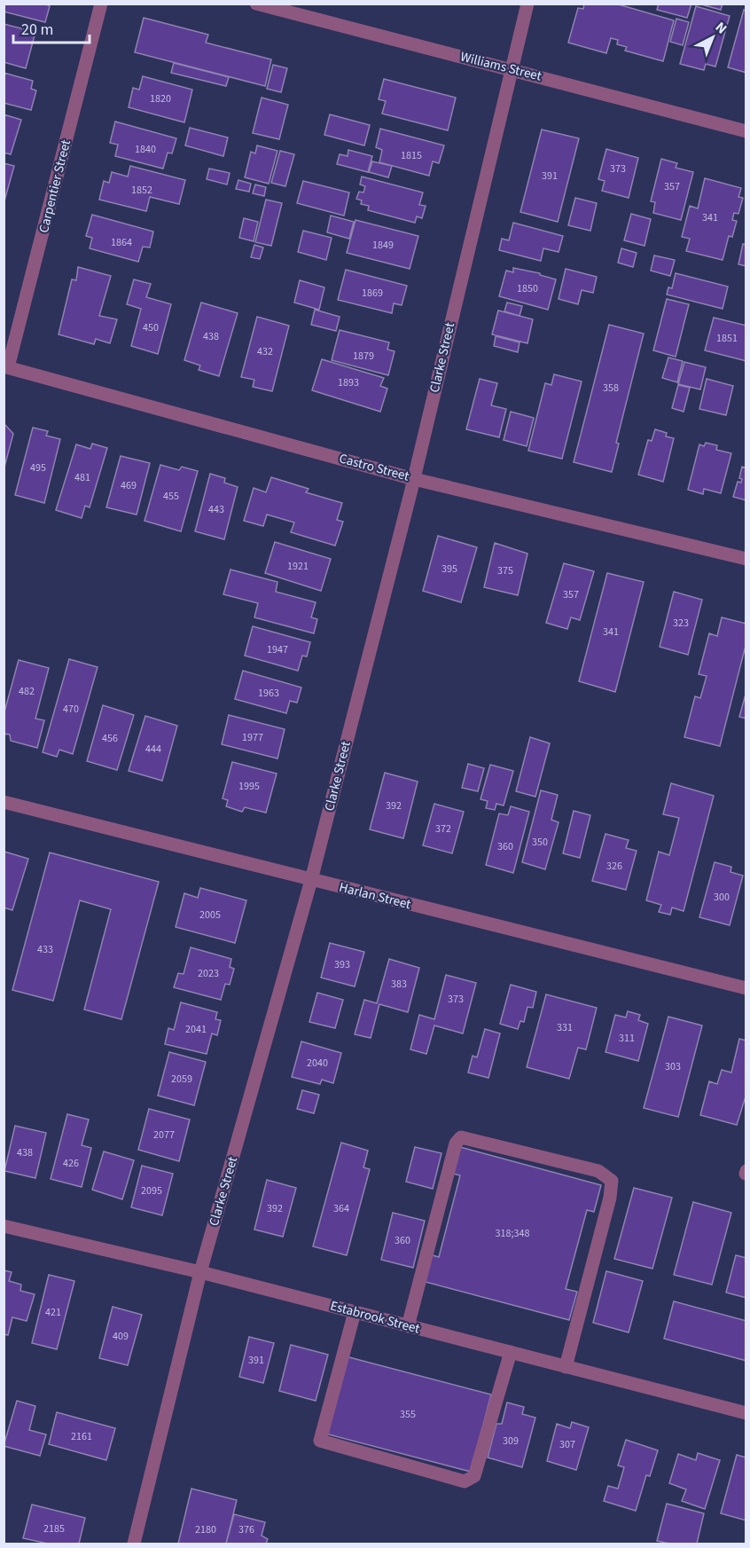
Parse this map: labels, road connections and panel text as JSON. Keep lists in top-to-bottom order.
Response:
{
  "streets": {
    "street": [
      "Williams Street",
      "Carpentier Street",
      "Clarke Street",
      "Castro Street",
      "Harlan Street",
      "Estabrook Street"
    ]
  },
  "crossings": [
    ["Williams Street", "Clarke Street"],
    ["Carpentier Street", "Castro Street"],
    ["Clarke Street", "Castro Street"],
    ["Clarke Street", "Harlan Street"],
    ["Clarke Street", "Estabrook Street"]
  ],
  "house_numbers": [
    "1820",
    "1840",
    "1815",
    "373",
    "391",
    "357",
    "1852",
    "341",
    "1864",
    "1849",
    "1850",
    "1869",
    "450",
    "438",
    "1851",
    "432",
    "1879",
    "1893",
    "358",
    "495",
    "481",
    "469",
    "455",
    "443",
    "1921",
    "395",
    "375",
    "357",
    "323",
    "341",
    "1947",
    "482",
    "1963",
    "470",
    "1977",
    "456",
    "444",
    "1995",
    "392",
    "372",
    "350",
    "360",
    "326",
    "300",
    "2005",
    "433",
    "393",
    "2023",
    "383",
    "373",
    "331",
    "2041",
    "311",
    "2040",
    "303",
    "2059",
    "2077",
    "438",
    "426",
    "2095",
    "392",
    "364",
    "318;348",
    "360",
    "421",
    "409",
    "391",
    "355",
    "2161",
    "309",
    "307",
    "2185",
    "2180",
    "376"
  ],
  "scale_bar": "20 m",
  "north": "top right"
}
